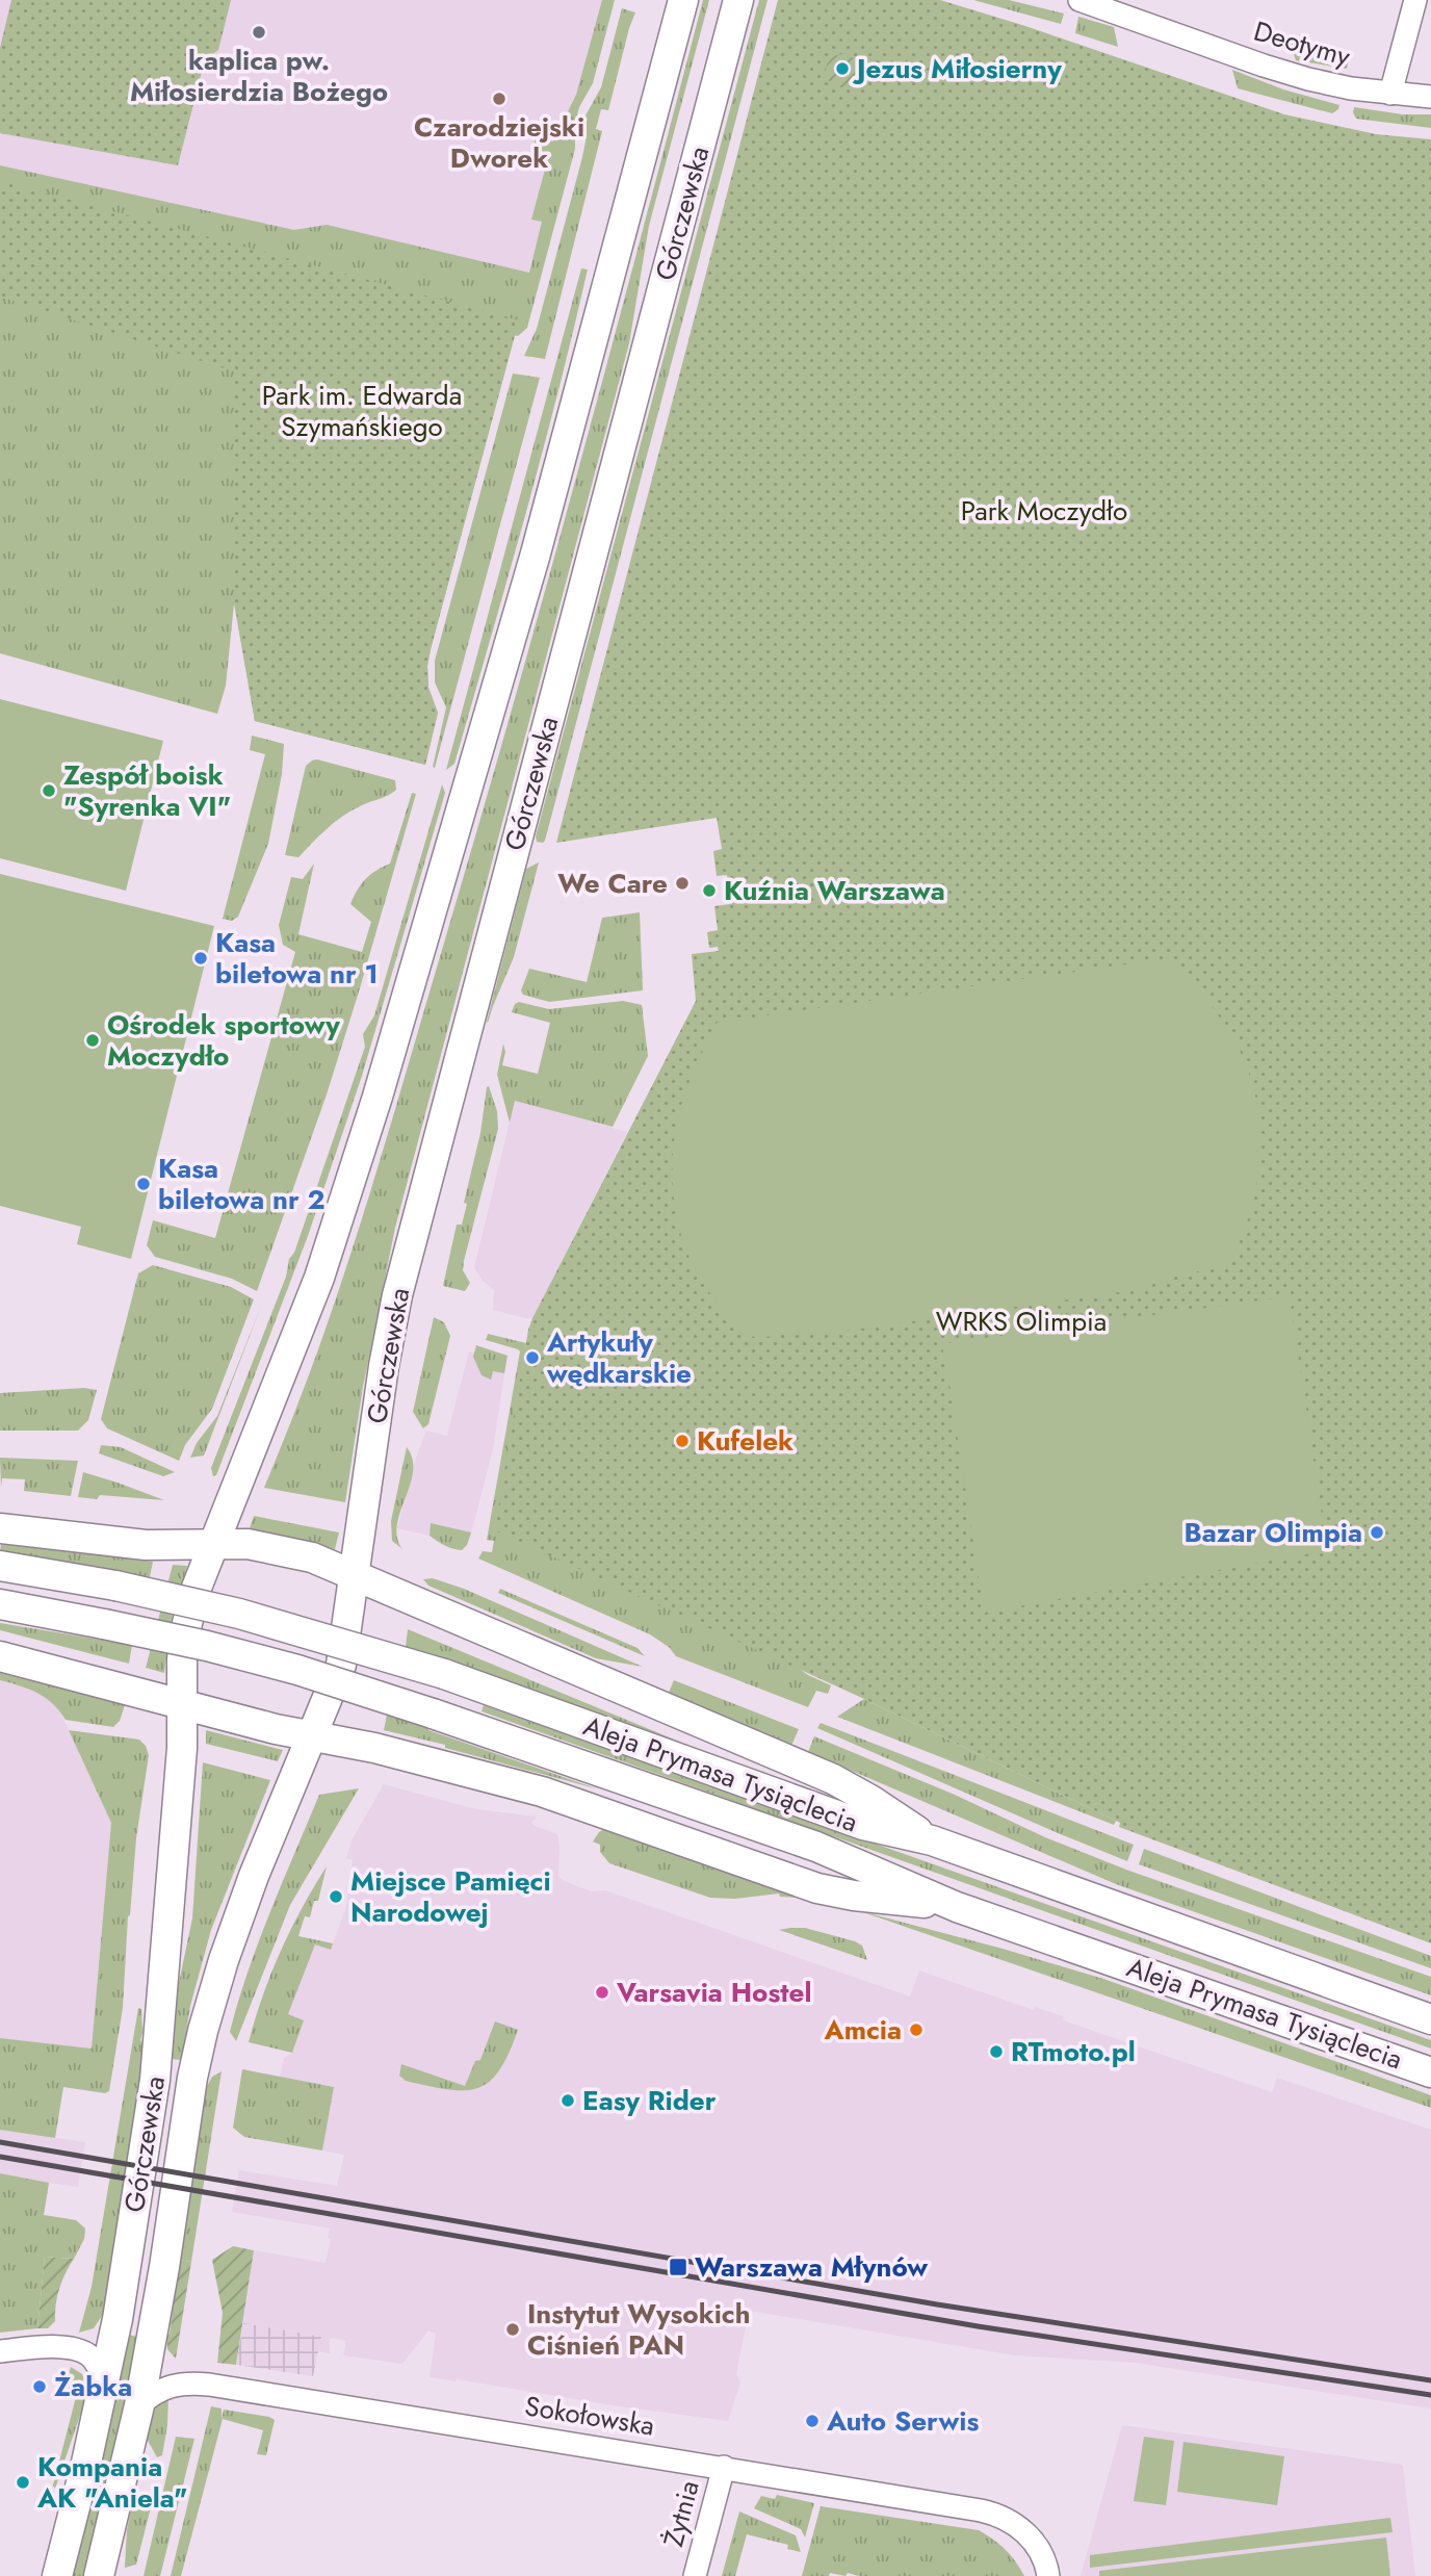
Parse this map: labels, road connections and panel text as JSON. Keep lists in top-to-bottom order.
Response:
{
  "streets": {
    "main road": ["Górczewska", "Aleja Prymasa Tysiąclecia"],
    "street": ["Deotymy", "Sokołowska", "Żytnia"]
  },
  "crossings": [
    ["Górczewska", "Sokołowska"],
    ["Sokołowska", "Żytnia"]
  ],
  "parks": ["Park im. Edwarda Szymańskiego", "Park Moczydło", "WRKS Olimpia"],
  "places": {
    "other": [
      "kaplica pw. Miłosierdzia Bożego",
      "Jezus Miłosierny",
      "Czarodziejski Dworek",
      "Zespół boisk \"Syrenka VI\"",
      "We Care",
      "Kuźnia Warszawa",
      "Kasa biletowa nr 1",
      "Ośrodek sportowy Moczydło",
      "Kasa biletowa nr 2",
      "Artykuły wędkarskie",
      "Kufelek",
      "Bazar Olimpia",
      "Miejsce Pamięci Narodowej",
      "Varsavia Hostel",
      "Amcia",
      "RTmoto.pl",
      "Easy Rider",
      "Instytut Wysokich Ciśnień PAN",
      "Żabka",
      "Auto Serwis",
      "Kompania AK \"Aniela\""
    ],
    "transit": ["Warszawa Młynów"]
  }
}
